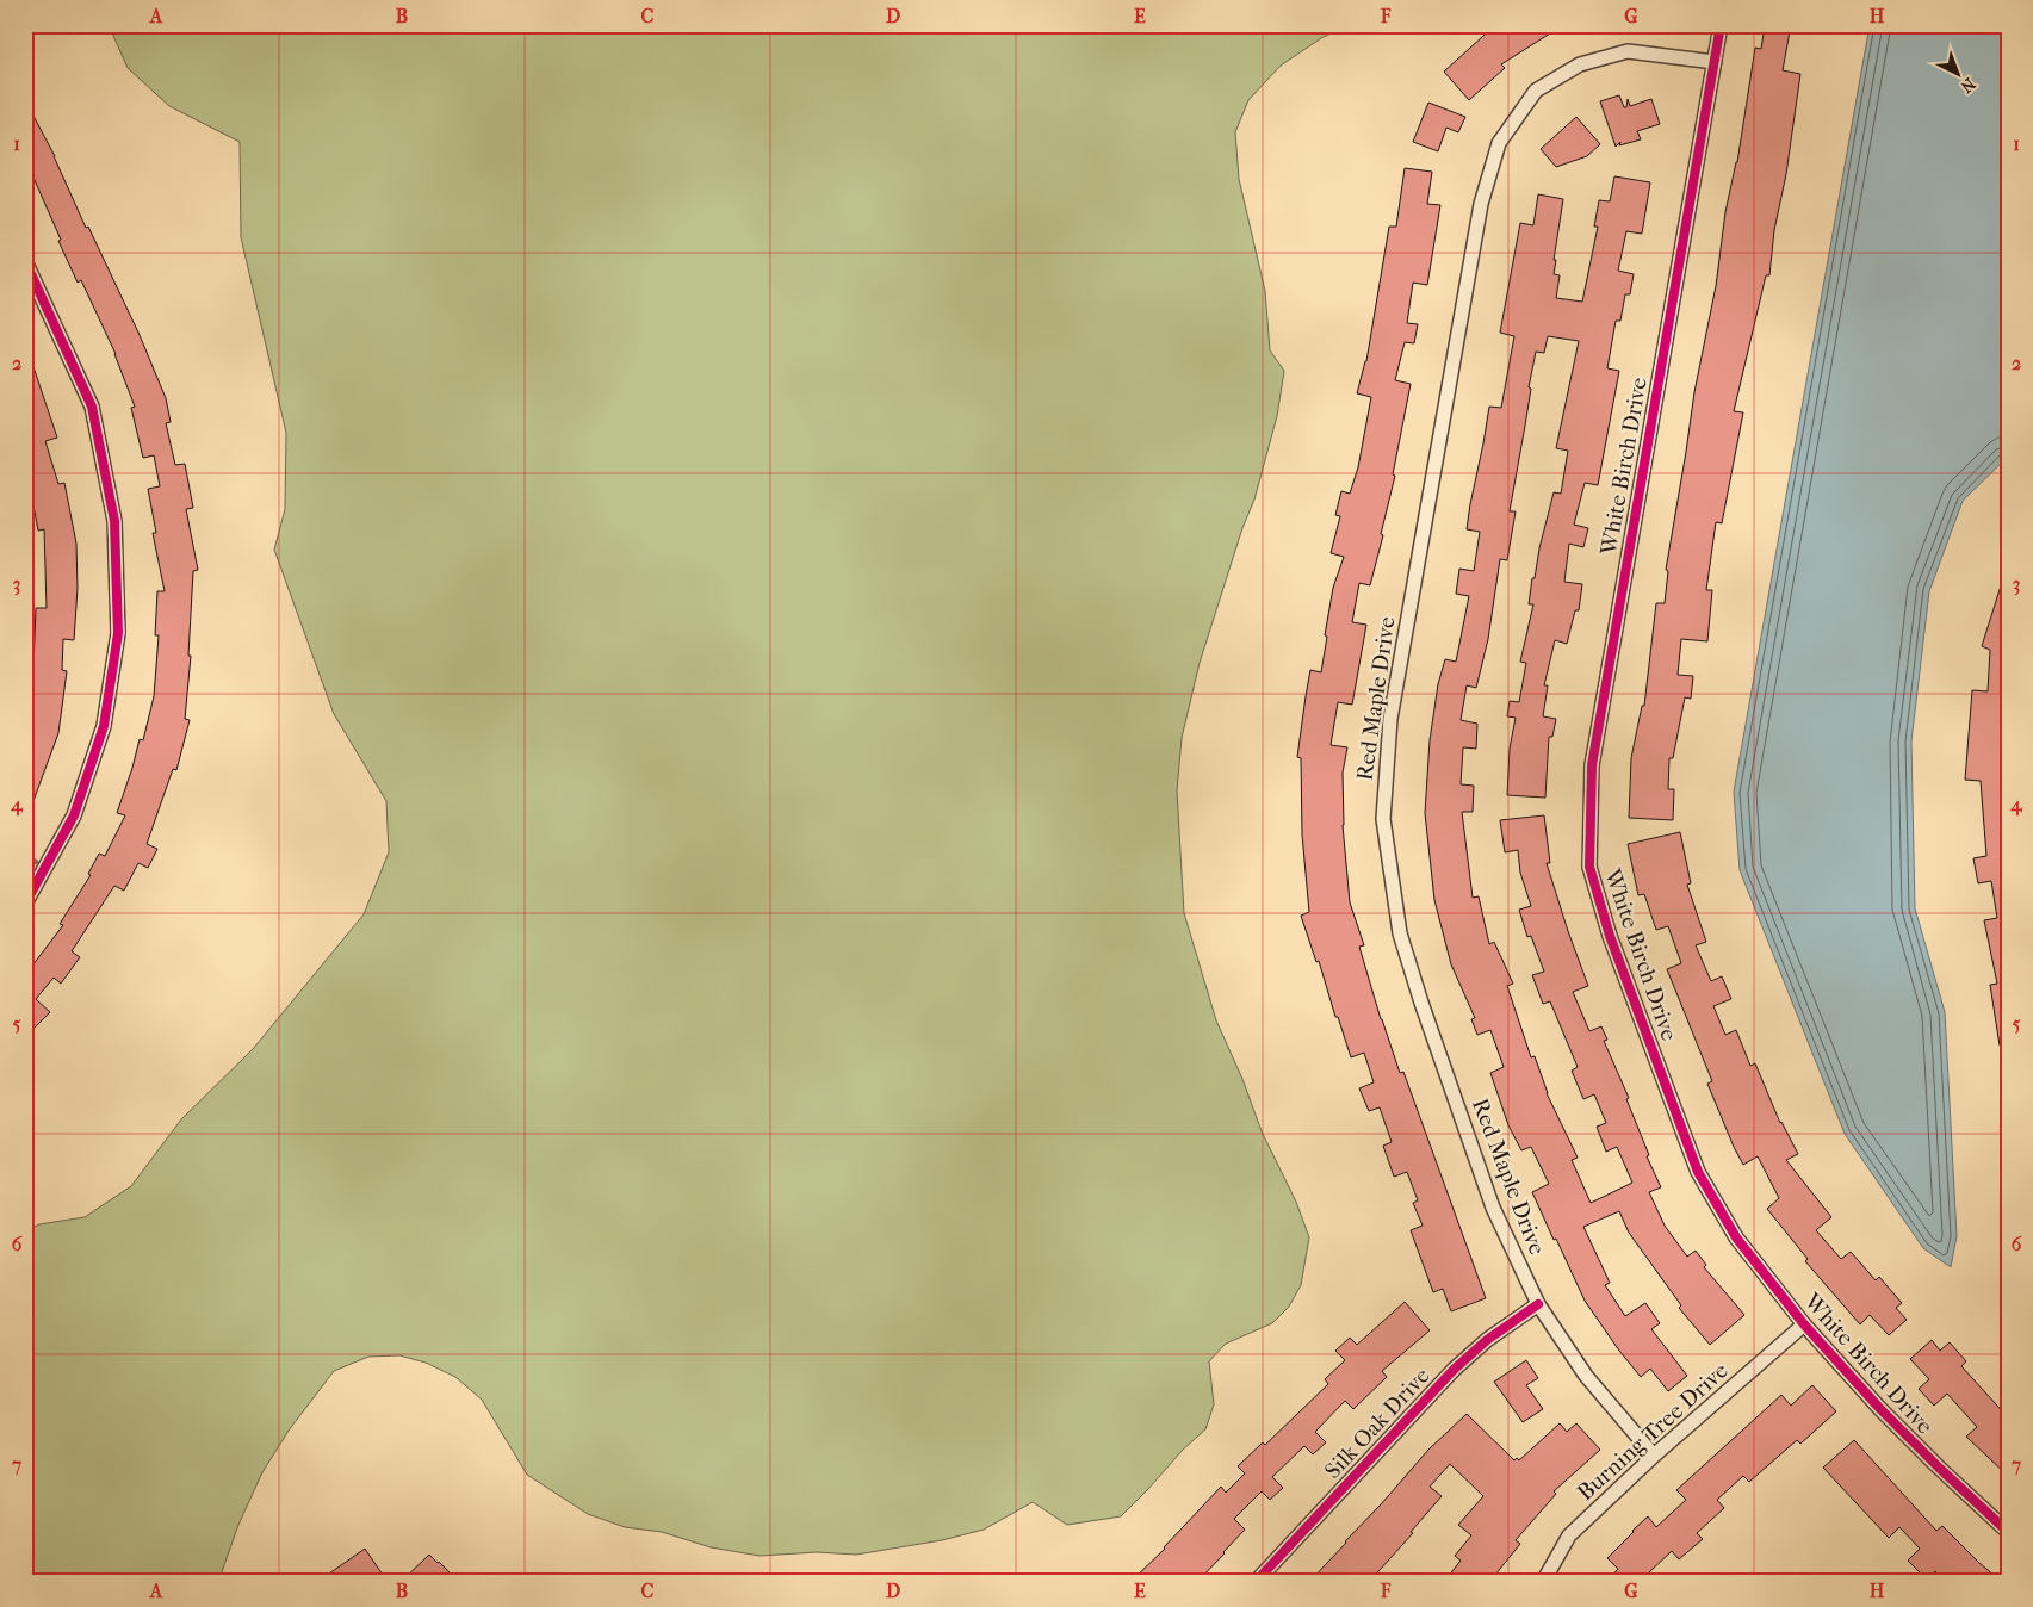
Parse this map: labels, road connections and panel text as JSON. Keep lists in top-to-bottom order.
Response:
{
  "streets": {
    "street": [
      "White Birch Drive",
      "Red Maple Drive",
      "Silk Oak Drive",
      "Burning Tree Drive"
    ]
  },
  "crossings": [
    ["White Birch Drive", "Red Maple Drive"],
    ["White Birch Drive", "Burning Tree Drive"],
    ["Red Maple Drive", "Silk Oak Drive"],
    ["Red Maple Drive", "Burning Tree Drive"]
  ],
  "north": "bottom right",
  "grid": {
    "columns": [
      "A",
      "B",
      "C",
      "D",
      "E",
      "F",
      "G",
      "H"
    ],
    "rows": [
      "1",
      "2",
      "3",
      "4",
      "5",
      "6",
      "7"
    ]
  }
}
